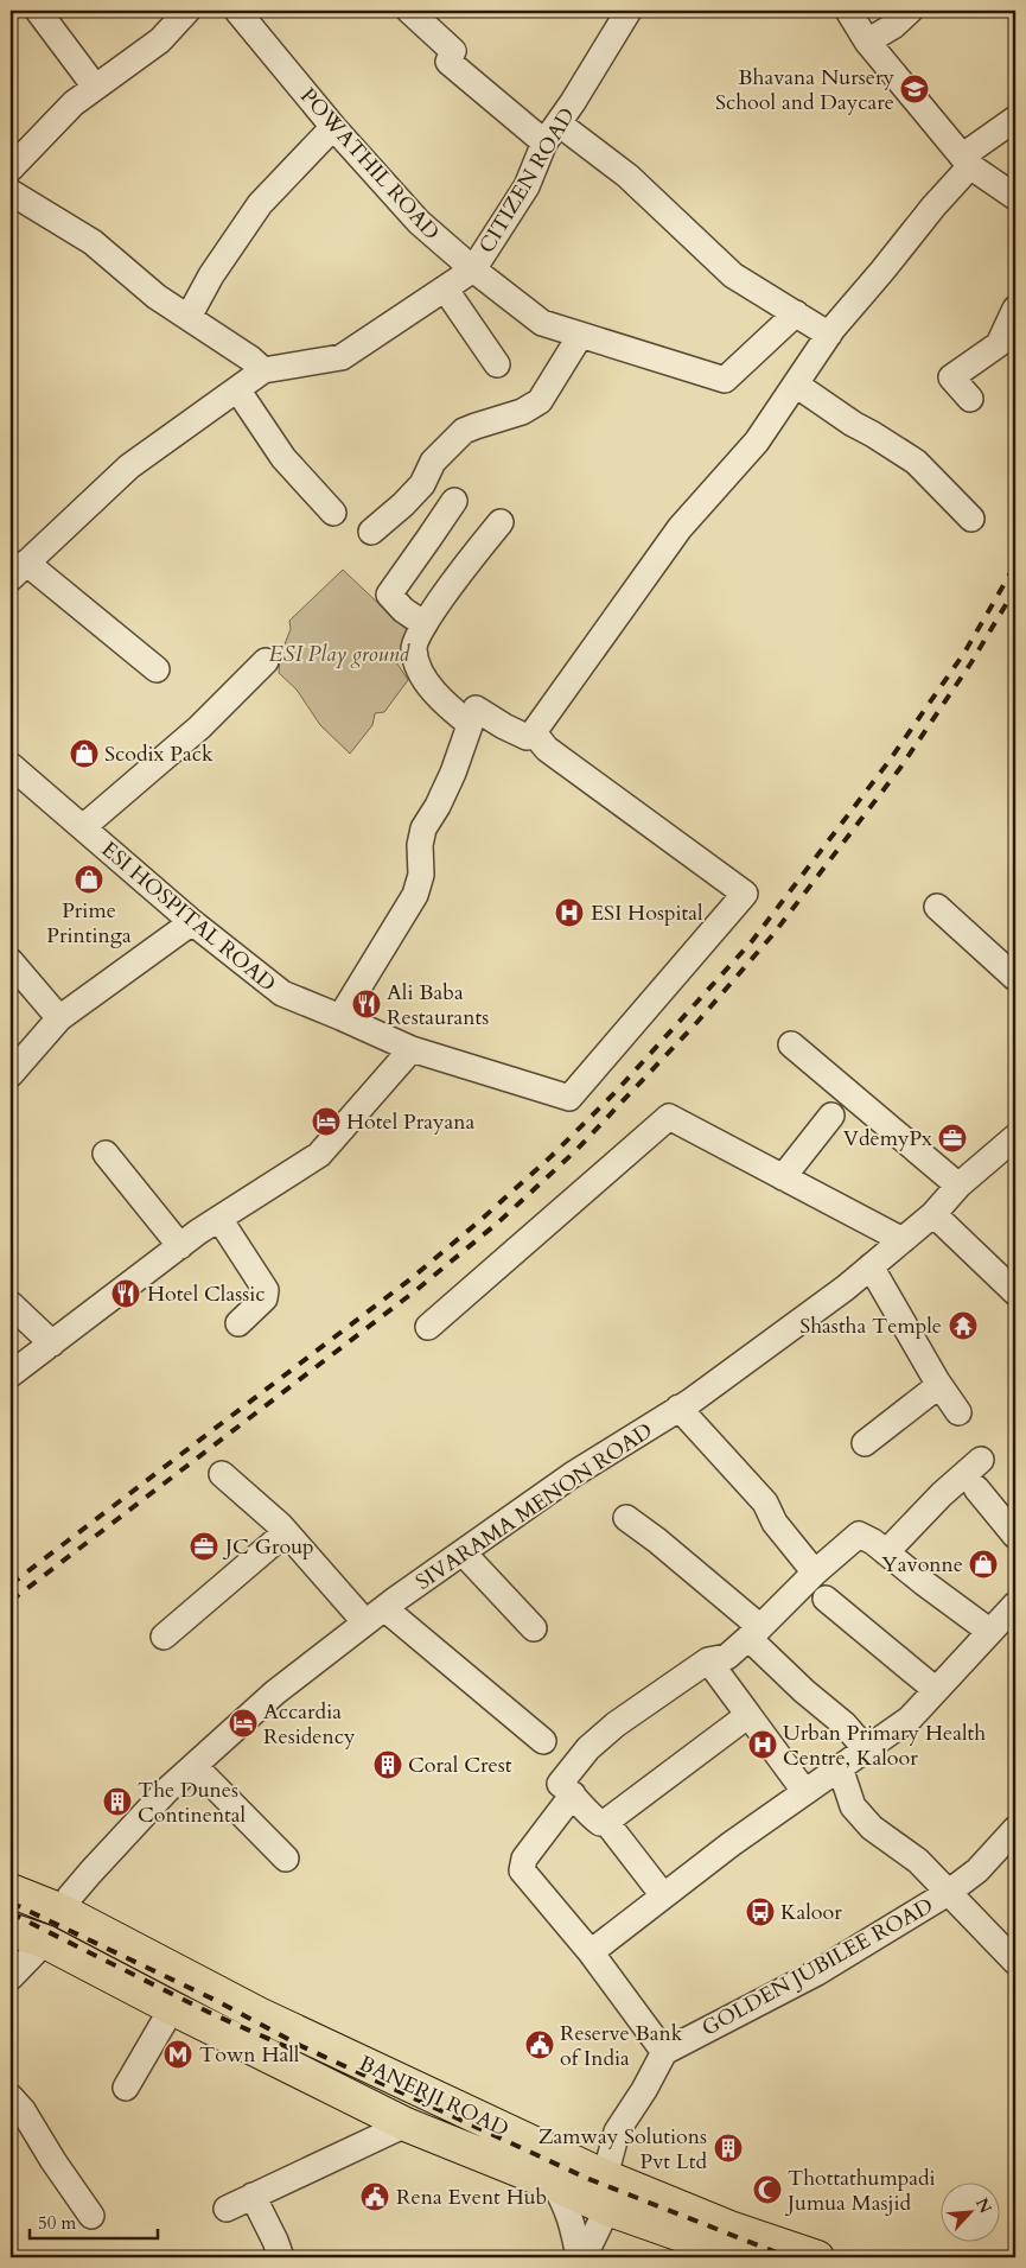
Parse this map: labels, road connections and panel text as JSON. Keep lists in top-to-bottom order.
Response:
{
  "streets": {
    "main road": ["BANERJI ROAD"],
    "street": [
      "POWATHIL ROAD",
      "CITIZEN ROAD",
      "ESI HOSPITAL ROAD",
      "SIVARAMA MENON ROAD",
      "GOLDEN JUBILEE ROAD"
    ]
  },
  "crossings": [
    ["POWATHIL ROAD", "CITIZEN ROAD"],
    ["SIVARAMA MENON ROAD", "BANERJI ROAD"]
  ],
  "parks": ["ESI Play ground"],
  "places": {
    "school or university": ["Bhavana Nursery School and Daycare"],
    "shop": ["Scodix Pack", "Prime Printinga", "Yavonne"],
    "hospital": ["ESI Hospital", "Urban Primary Health Centre, Kaloor"],
    "restaurant": ["Ali Baba Restaurants", "Hotel Classic"],
    "hotel": ["Hotel Prayana", "Accardia Residency"],
    "office": ["VdemyPx", "JC Group"],
    "temple": ["Shastha Temple"],
    "building": ["Coral Crest", "The Dunes Continental", "Zamway Solutions Pvt Ltd"],
    "bus stop": ["Kaloor"],
    "public building": ["Reserve Bank of India", "Rena Event Hub"],
    "metro station": ["Town Hall"],
    "mosque": ["Thottathumpadi Jumua Masjid"]
  },
  "scale_bar": "50 m",
  "north": "top right"
}
